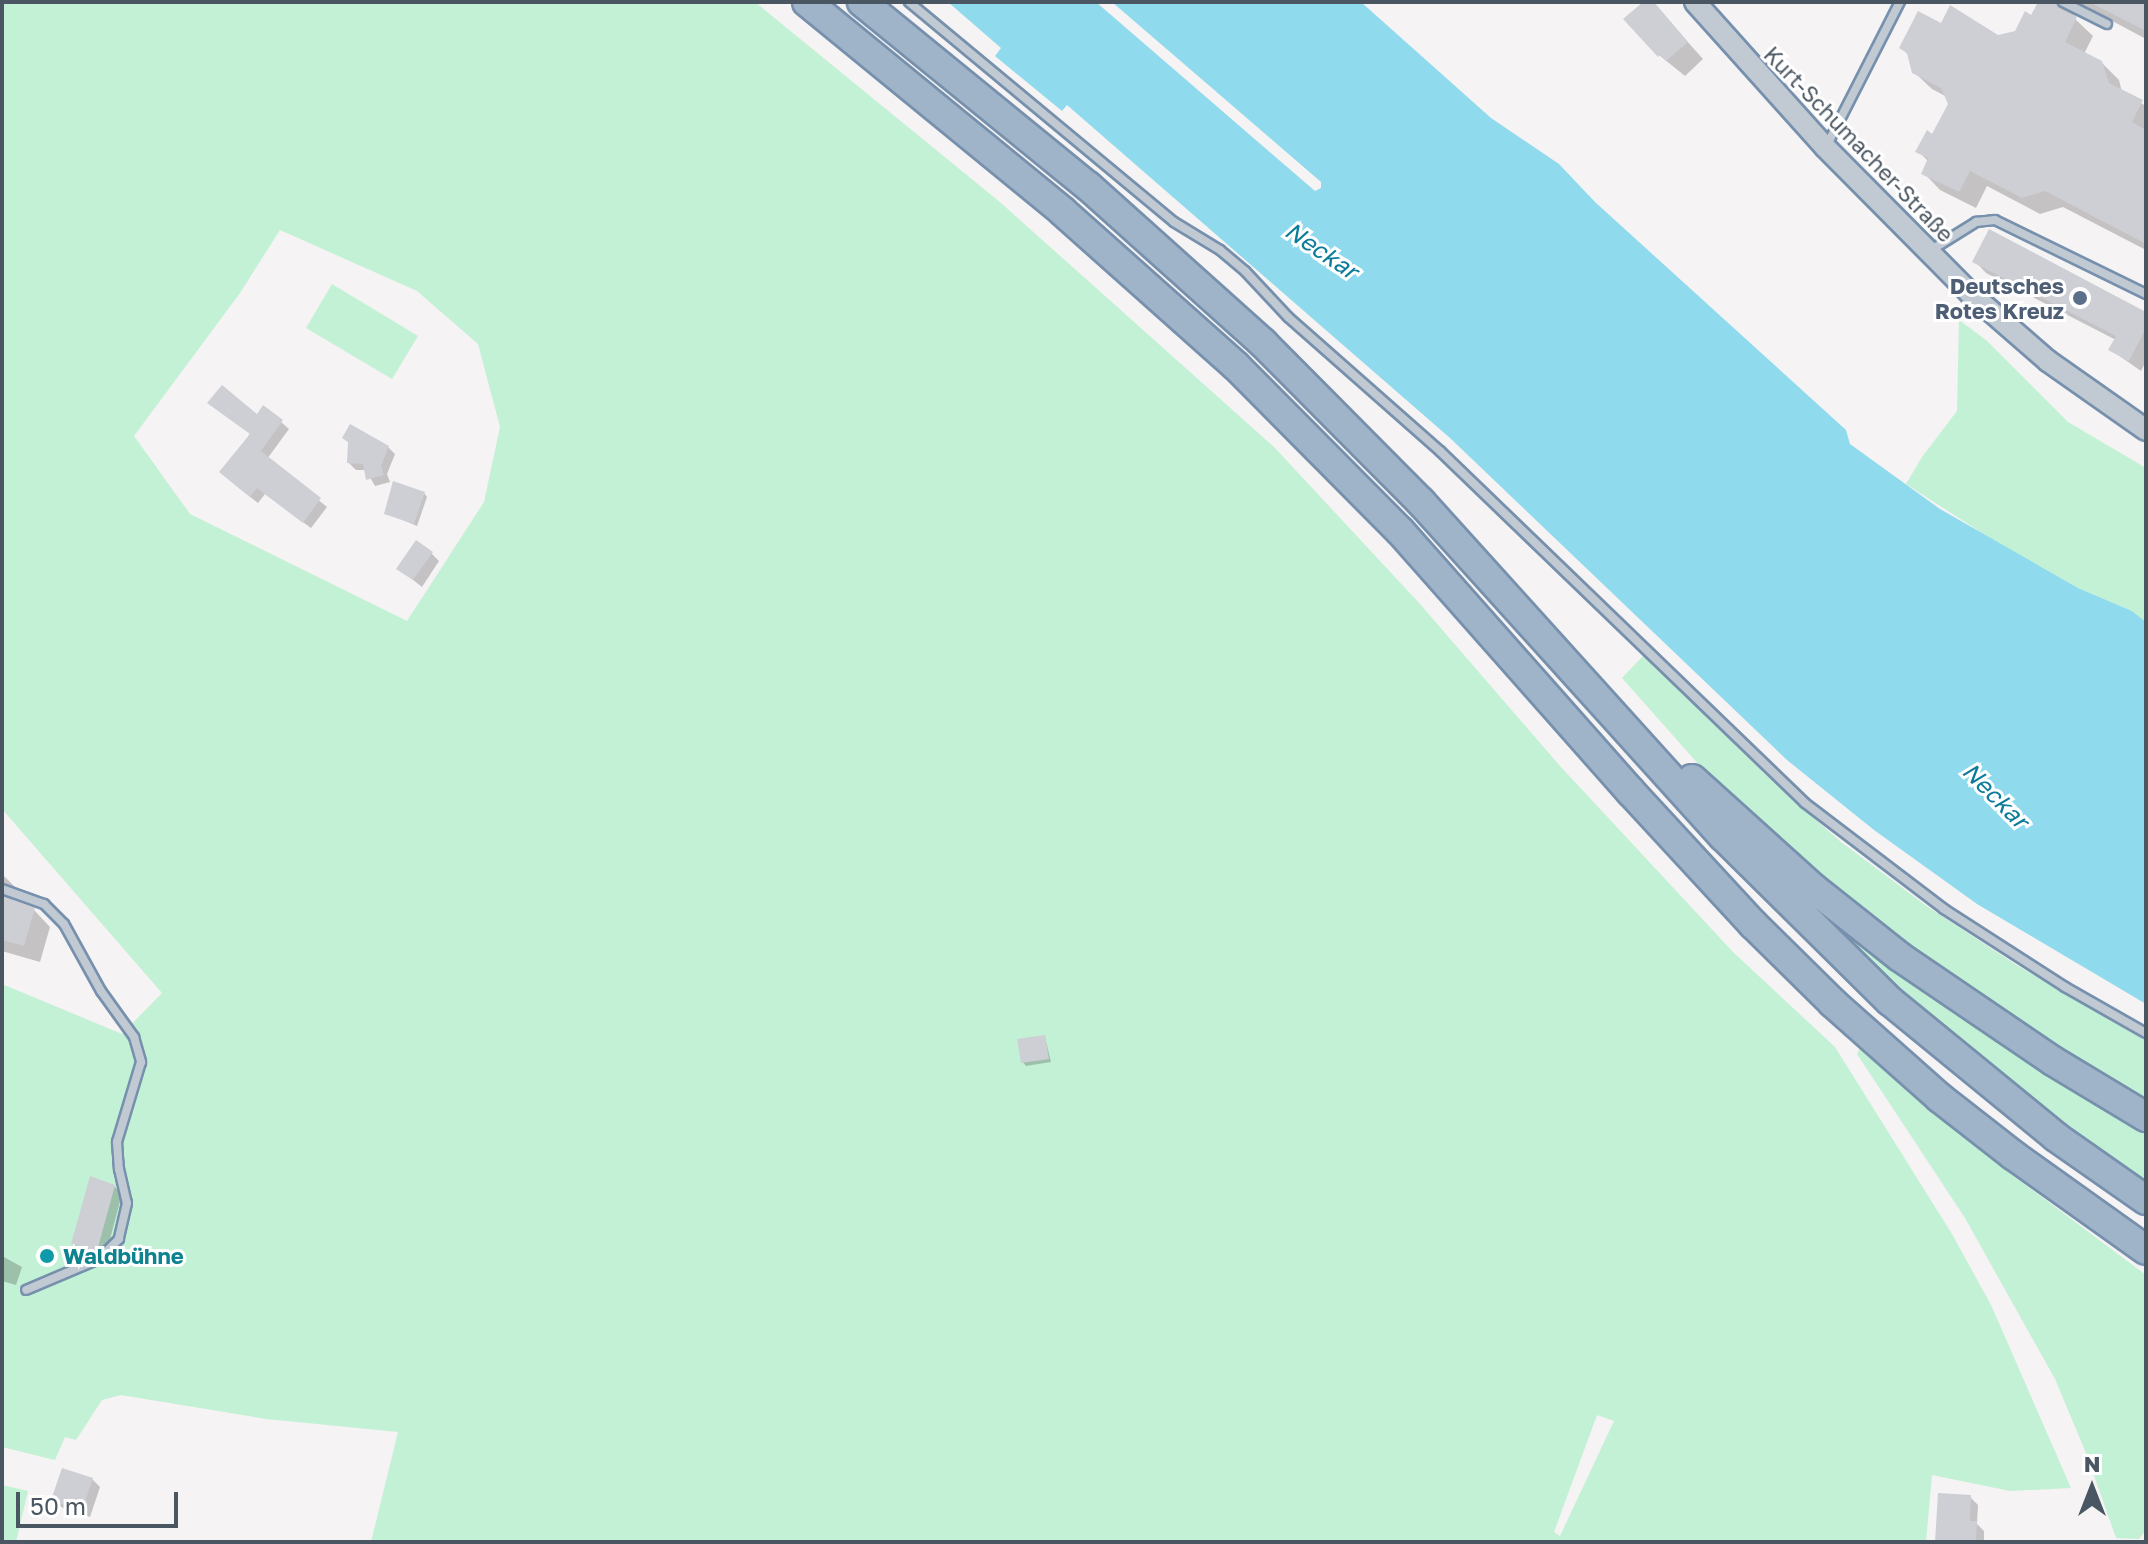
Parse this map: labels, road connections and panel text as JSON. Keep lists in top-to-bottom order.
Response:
{
  "streets": {
    "street": ["Kurt-Schumacher-Straße"]
  },
  "water": ["Neckar"],
  "places": ["Deutsches Rotes Kreuz", "Waldbühne"],
  "scale_bar": "50 m",
  "north": "top"
}
